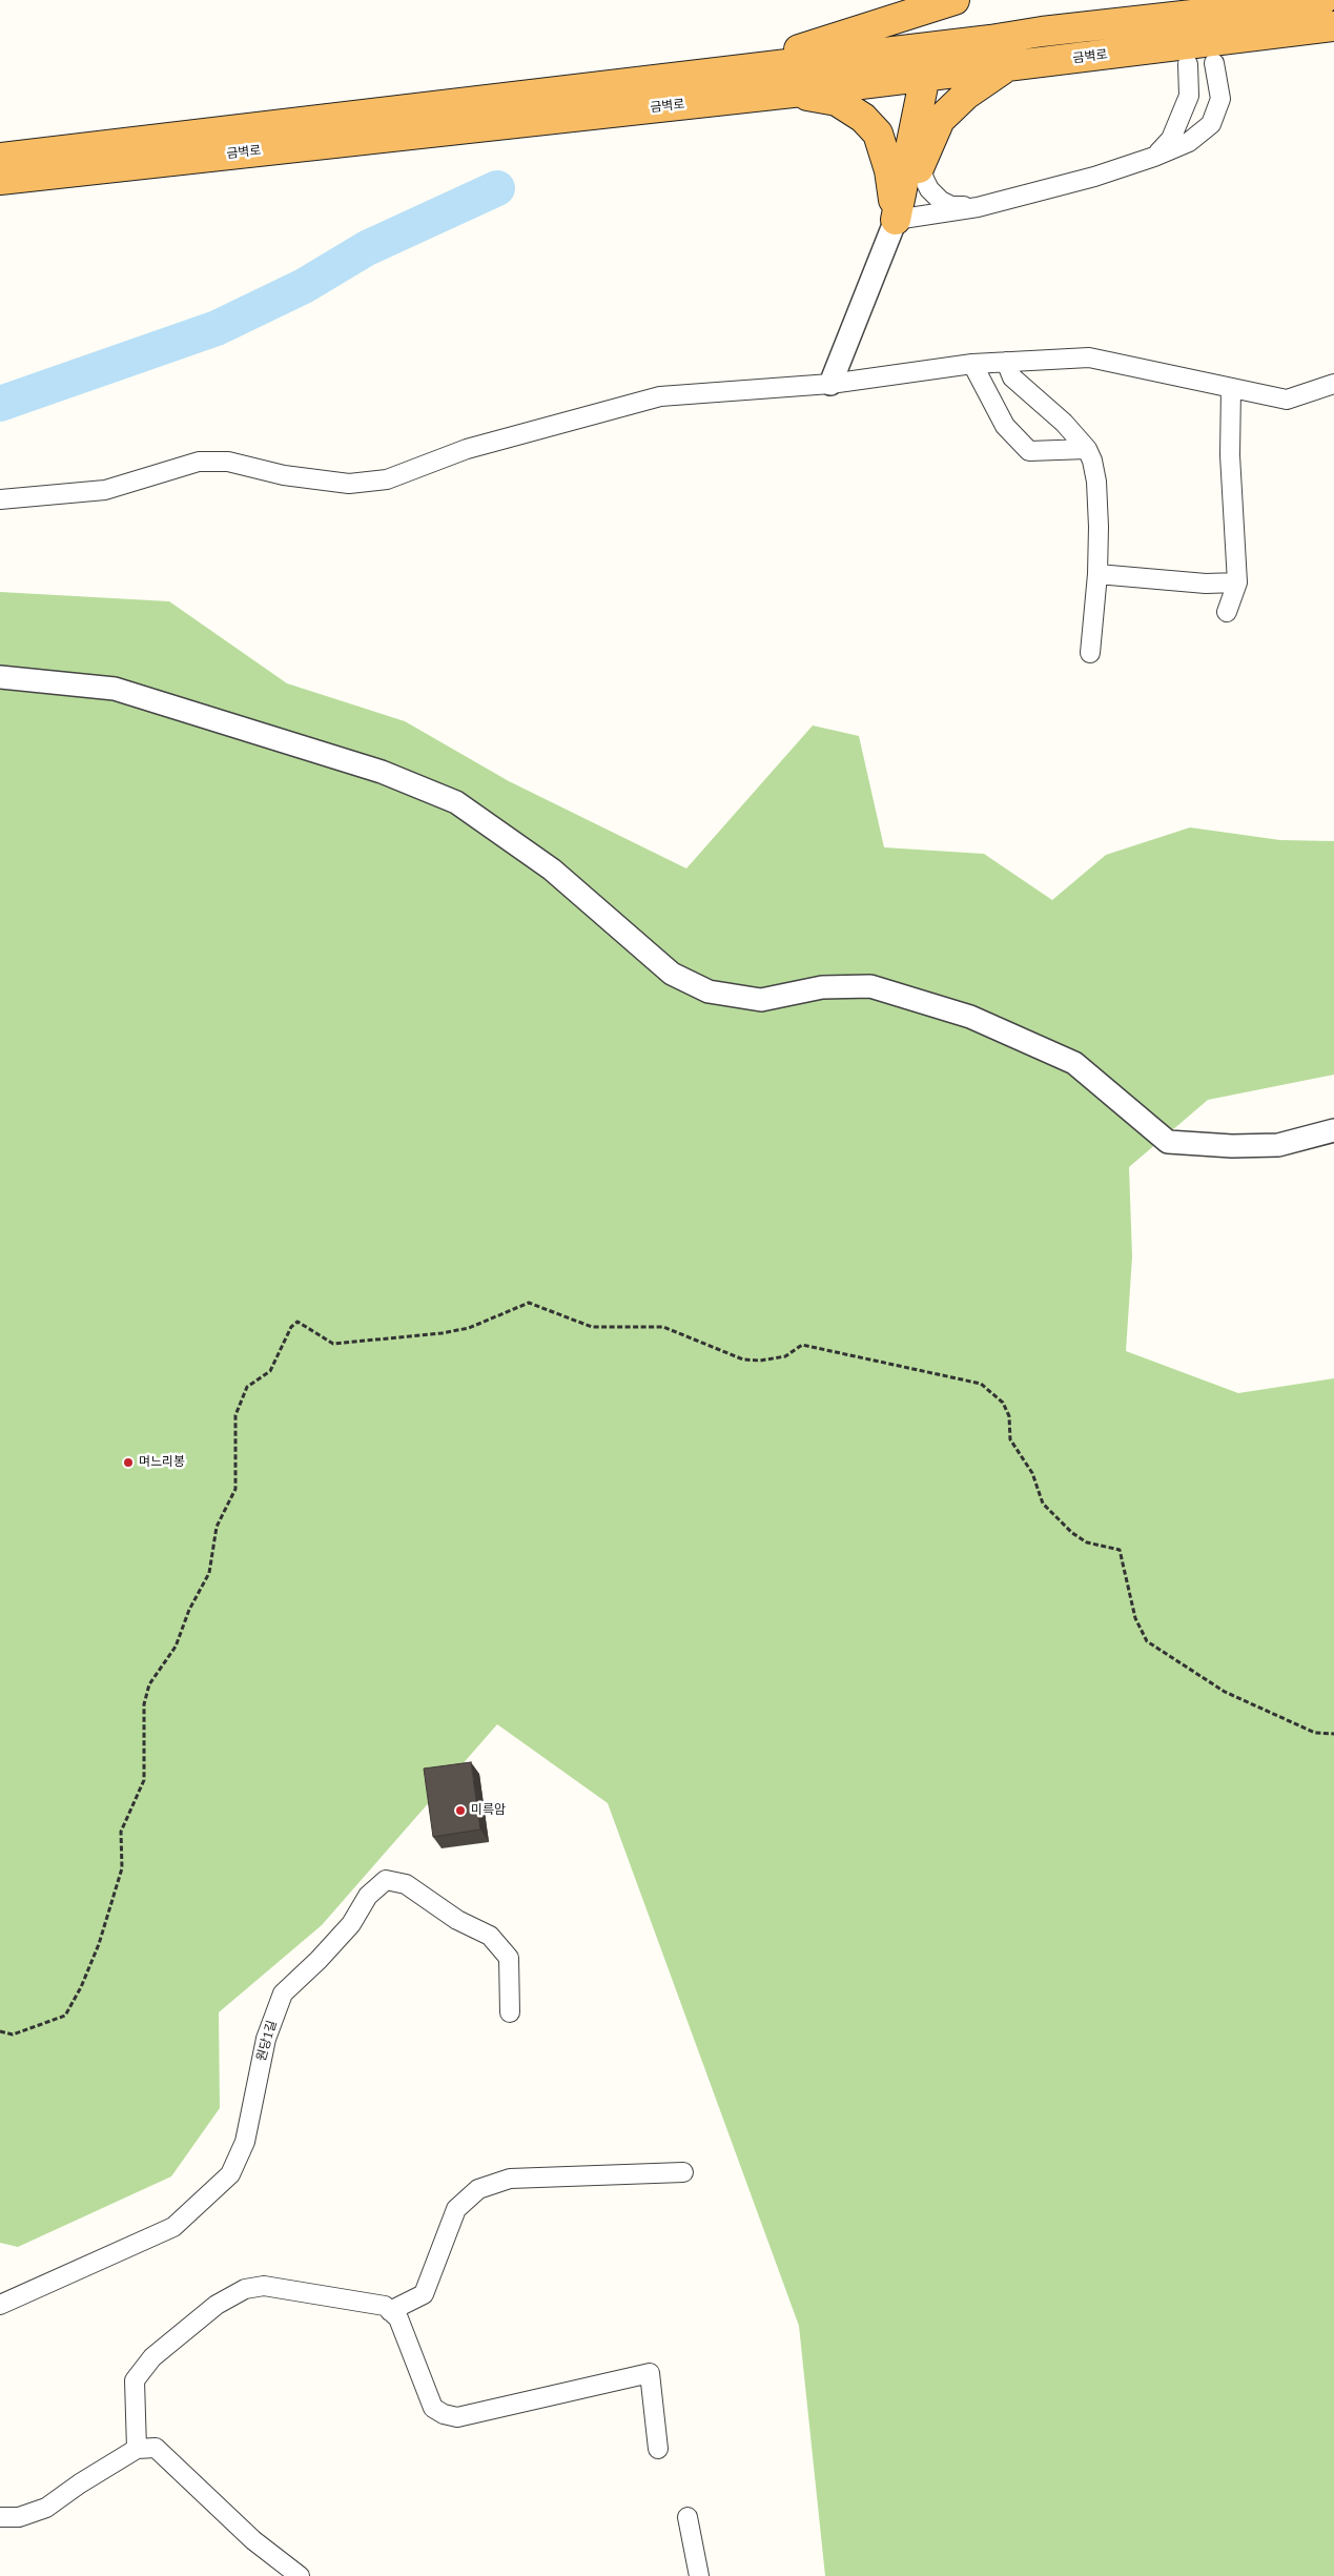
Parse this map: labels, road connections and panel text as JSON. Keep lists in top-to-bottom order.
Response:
{
  "streets": {
    "highway": ["금벽로"],
    "street": ["원당1길"]
  },
  "places": ["며느리봉", "미륵암"]
}
